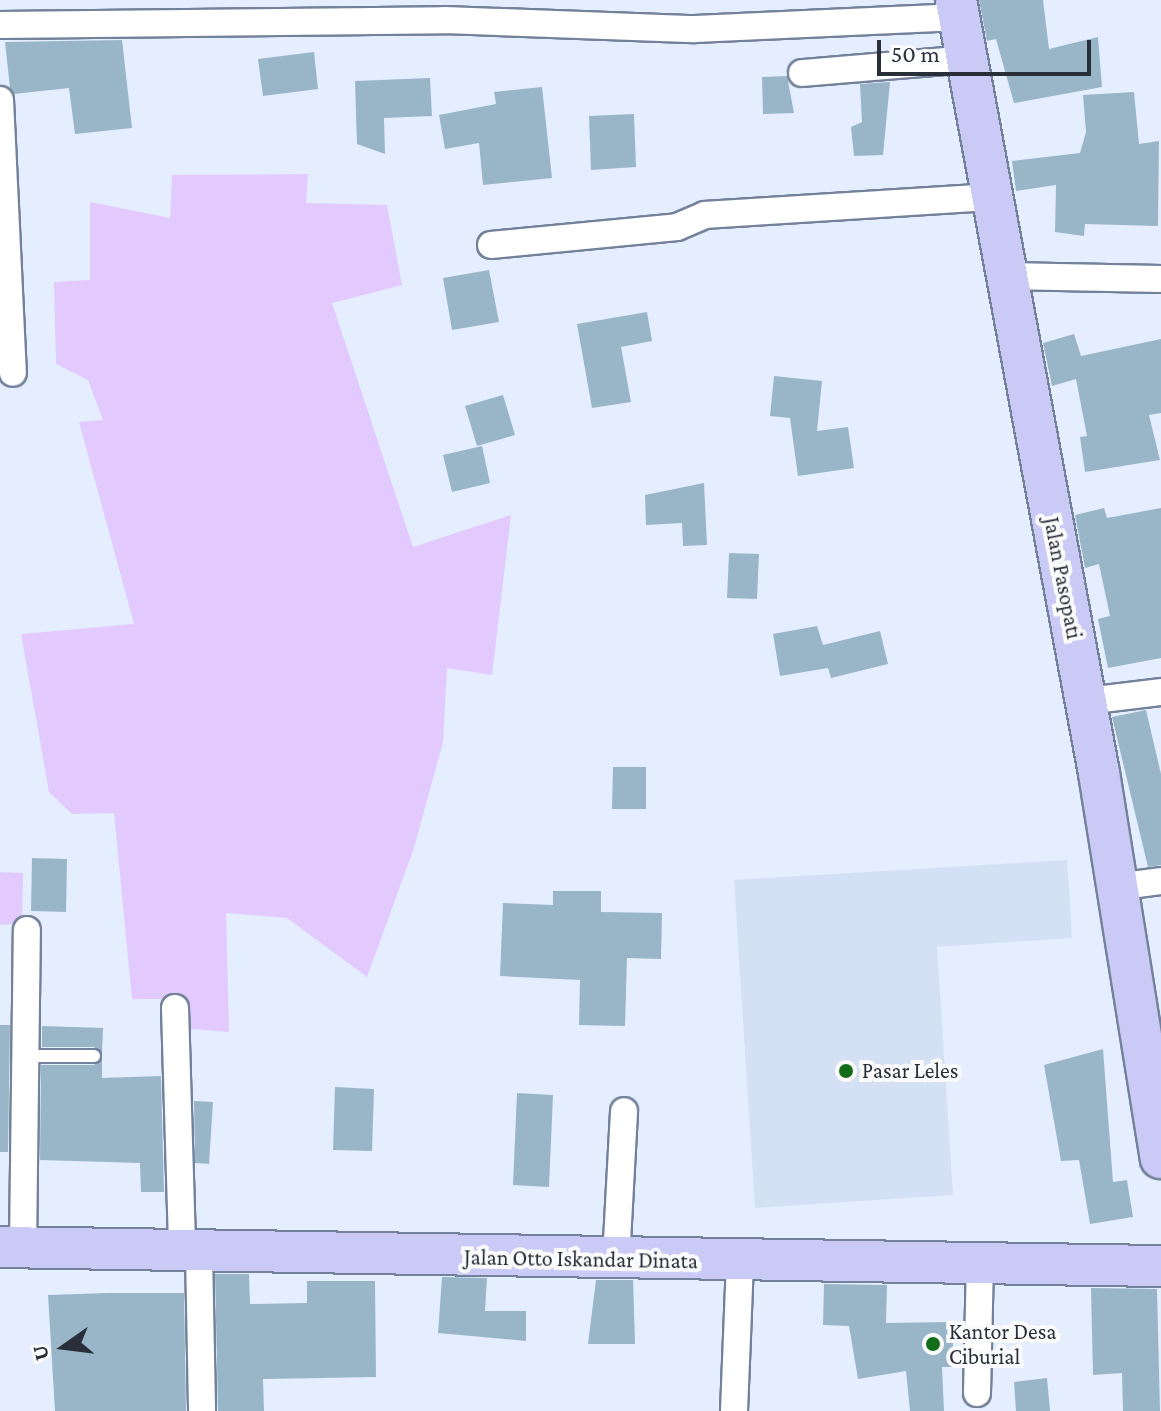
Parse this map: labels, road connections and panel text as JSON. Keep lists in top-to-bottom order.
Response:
{
  "streets": {
    "main road": ["Jalan Pasopati", "Jalan Otto Iskandar Dinata"]
  },
  "places": ["Pasar Leles", "Kantor Desa Ciburial"],
  "scale_bar": "50 m",
  "north": "left"
}
